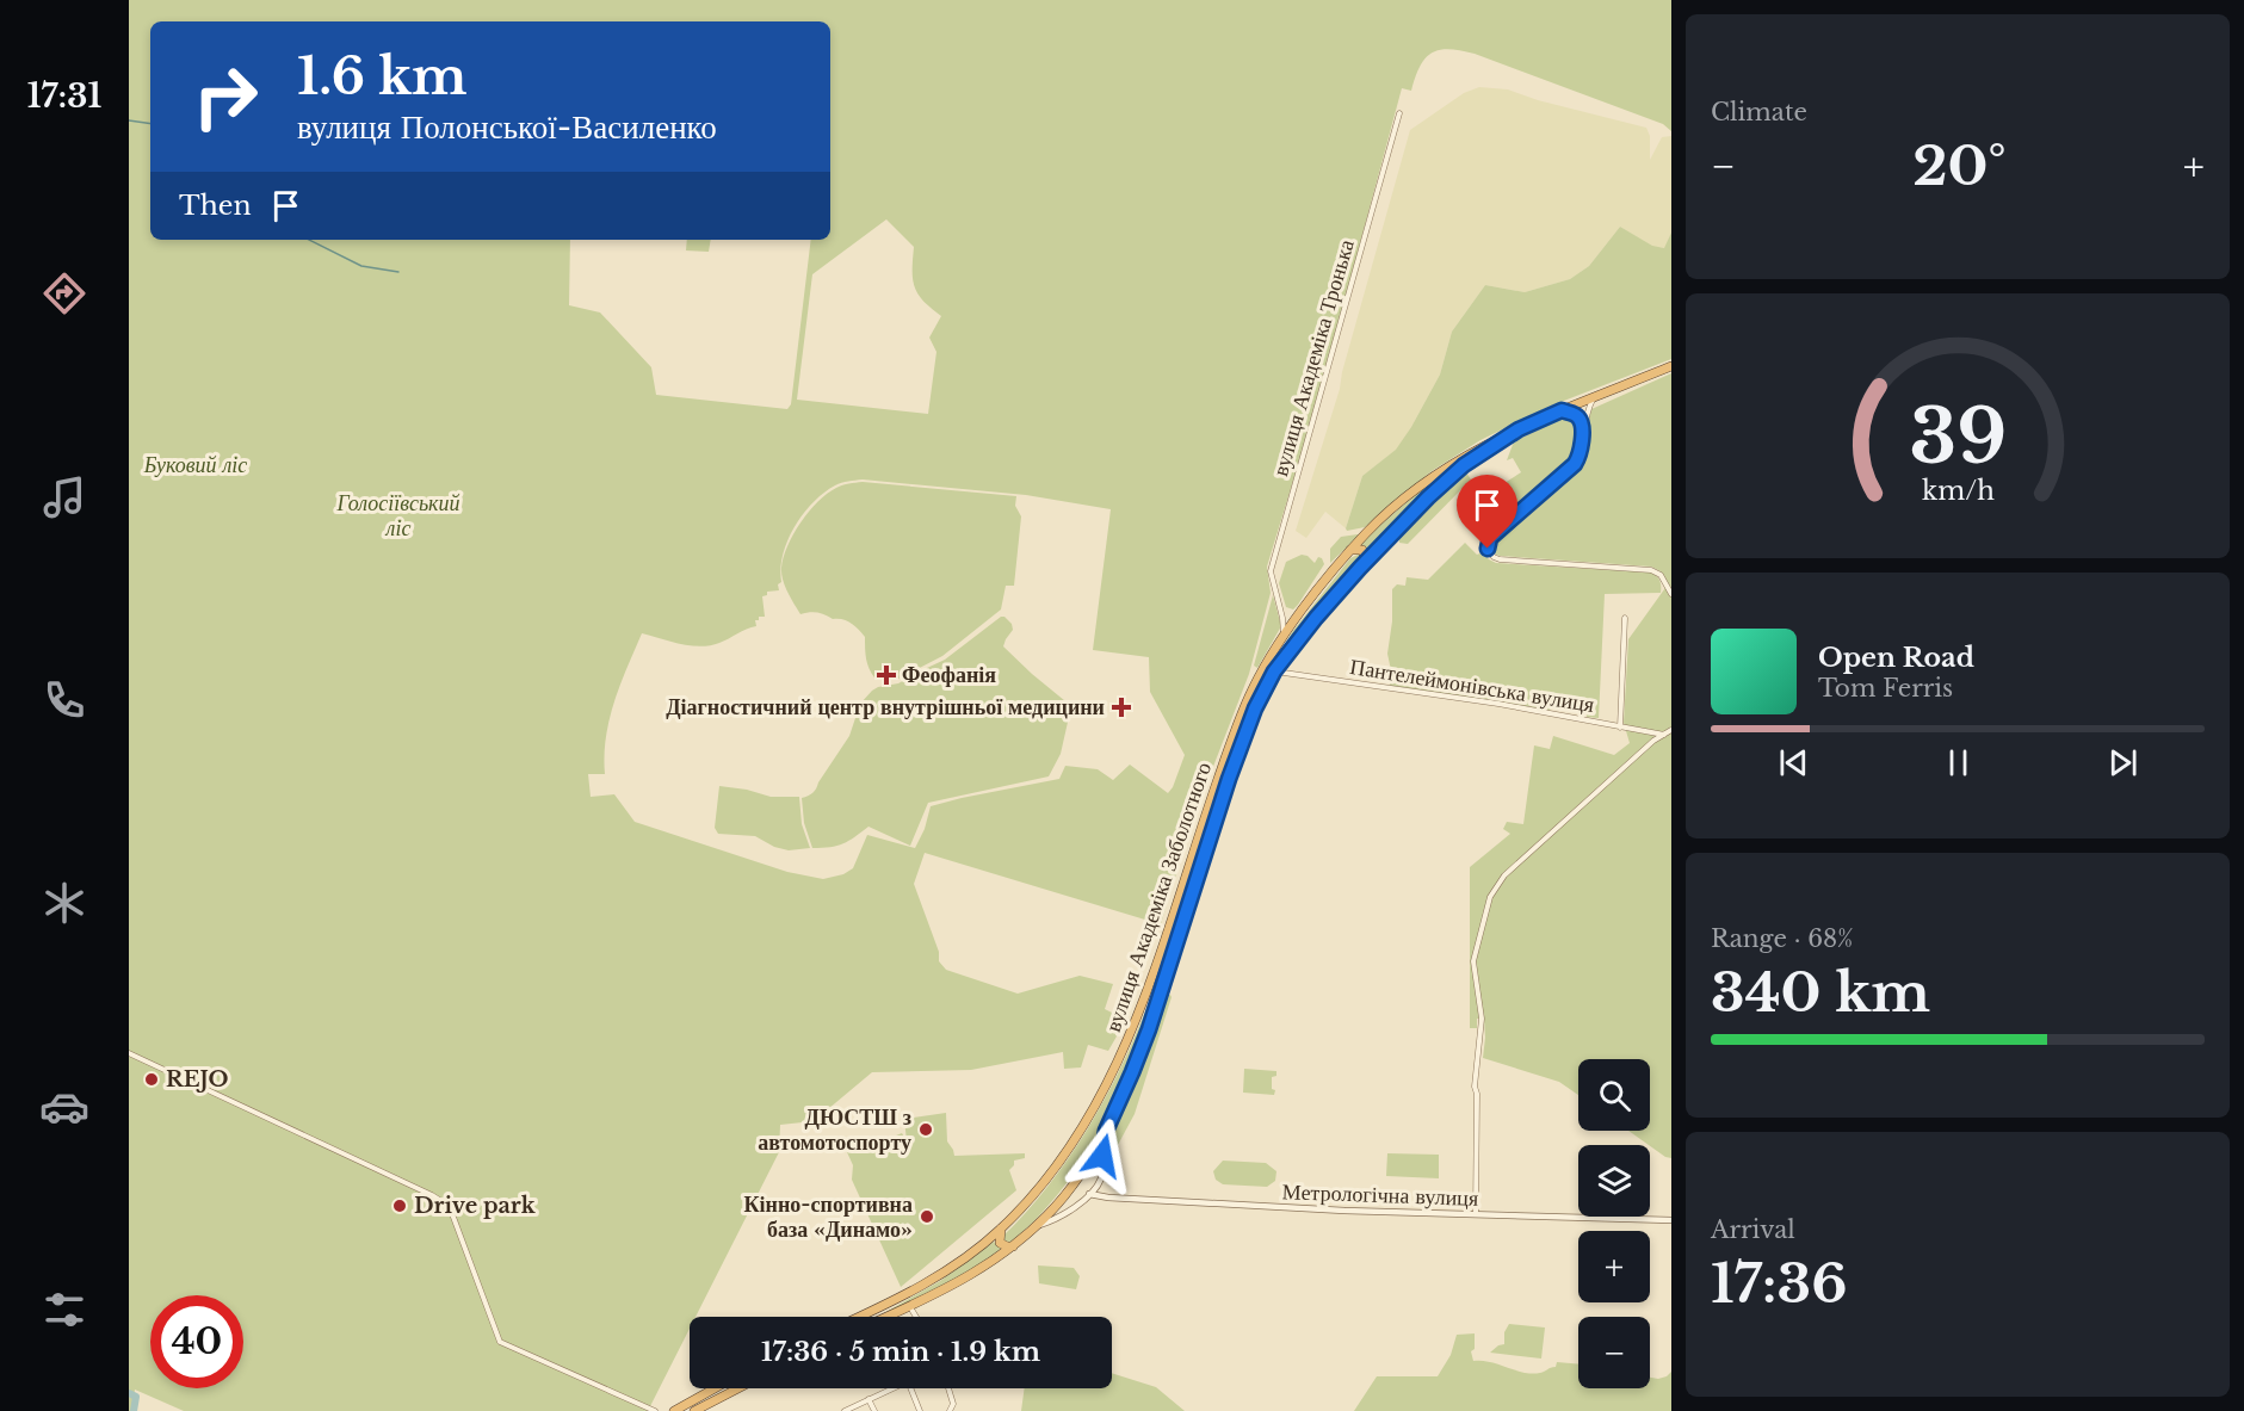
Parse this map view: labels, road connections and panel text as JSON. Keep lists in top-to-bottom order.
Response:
{
  "streets": {
    "highway": ["вулиця Академіка Заболотного"],
    "street": ["вулиця Академіка Тронька", "Пантелеймонівська вулиця", "Метрологічна вулиця"]
  },
  "crossings": [
    ["вулиця Академіка Тронька", "вулиця Академіка Заболотного"],
    ["Пантелеймонівська вулиця", "вулиця Академіка Заболотного"]
  ],
  "parks": ["Буковий ліс", "Голосіївський ліс"],
  "places": {
    "health": ["Феофанія", "Діагностичний центр внутрішньої медицини"],
    "other": [
      "REJO",
      "ДЮСТШ з автомотоспорту",
      "Drive park",
      "Кінно-спортивна база «Динамо»"
    ]
  },
  "page": {
    "tabs": "17:31",
    "tile": [
      "Climate",
      ["Range · 68%", "340 km"],
      ["Arrival", "17:36"]
    ],
    "turn": ["1.6 km", "вулиця Полонської-Василенко"],
    "heat": ["−", "20°", "+"],
    "then": "Then",
    "song": ["Open Road", "Tom Ferris"],
    "map_buttons": ["+", "−"],
    "limit": "40",
    "trip": "17:36 · 5 min · 1.9 km",
    "gauge": ["39", "km/h"]
  }
}
